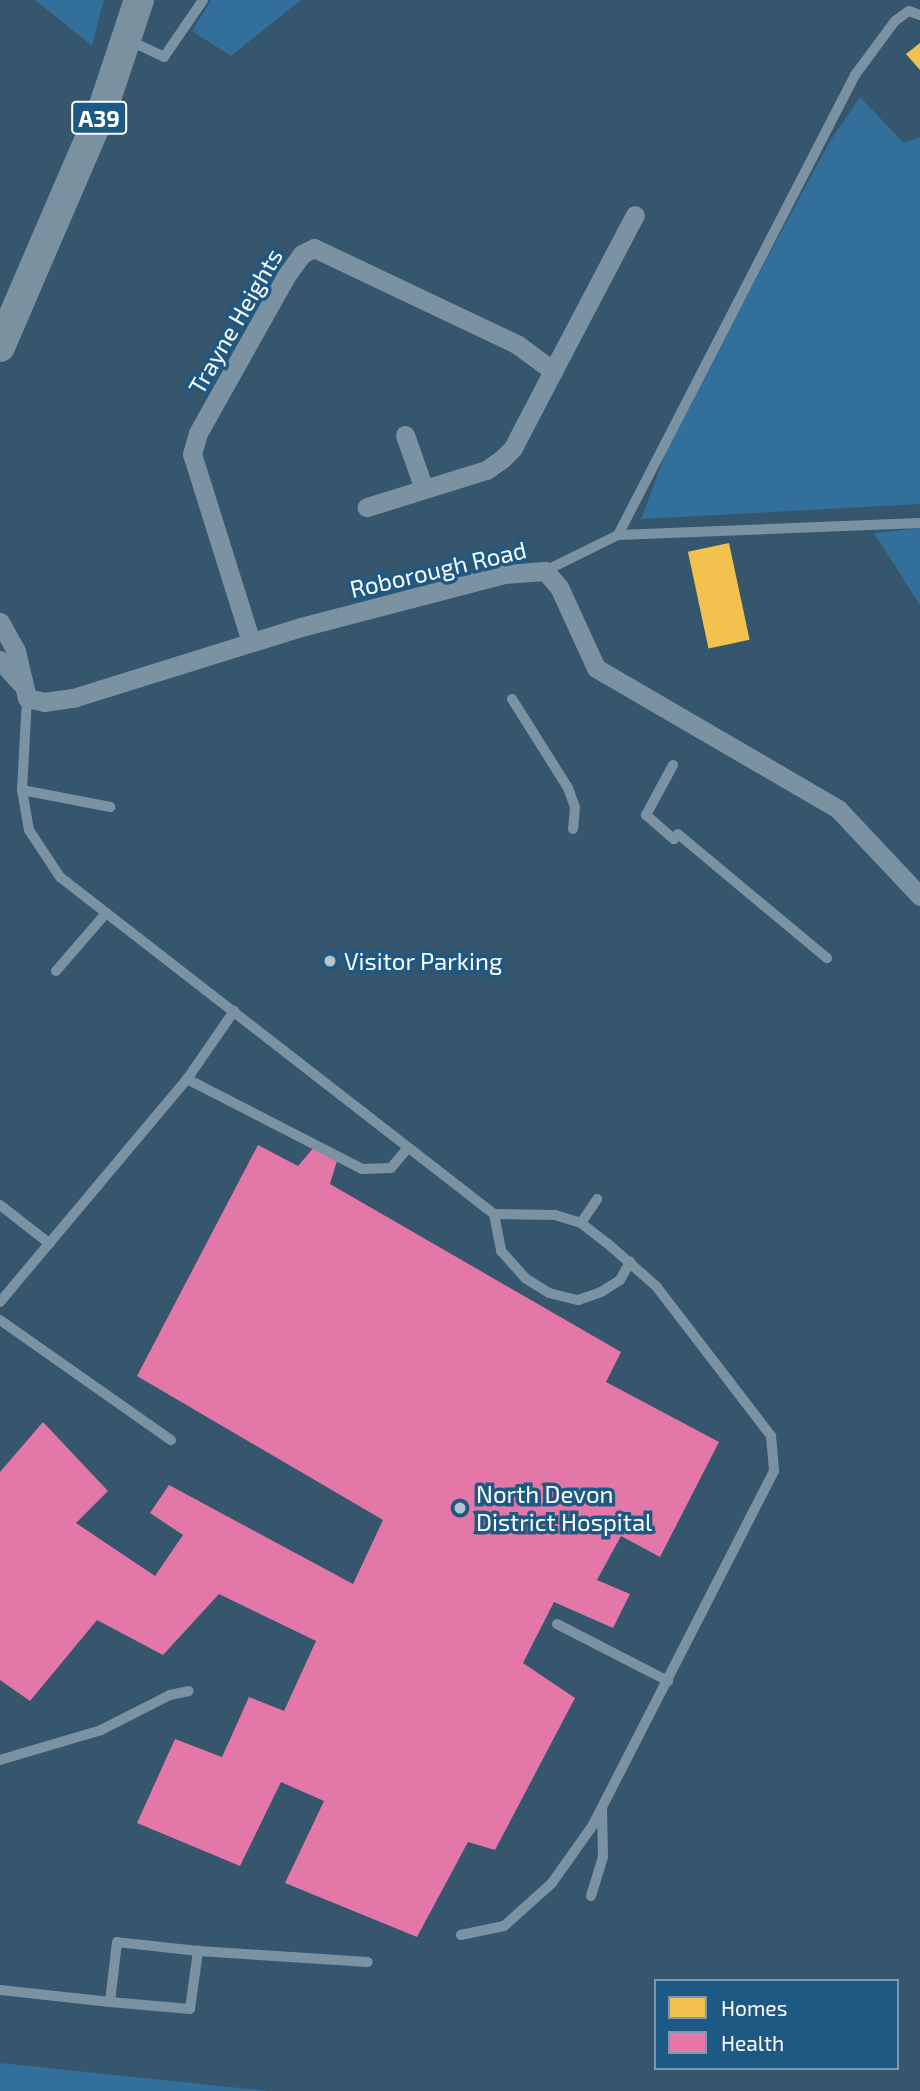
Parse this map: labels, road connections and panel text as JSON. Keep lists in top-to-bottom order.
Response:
{
  "streets": {
    "main road": ["A39"],
    "street": ["Trayne Heights", "Roborough Road"]
  },
  "crossings": [
    ["Trayne Heights", "Roborough Road"]
  ],
  "places": ["Visitor Parking", "North Devon District Hospital"],
  "legend": ["Homes", "Health"]
}
